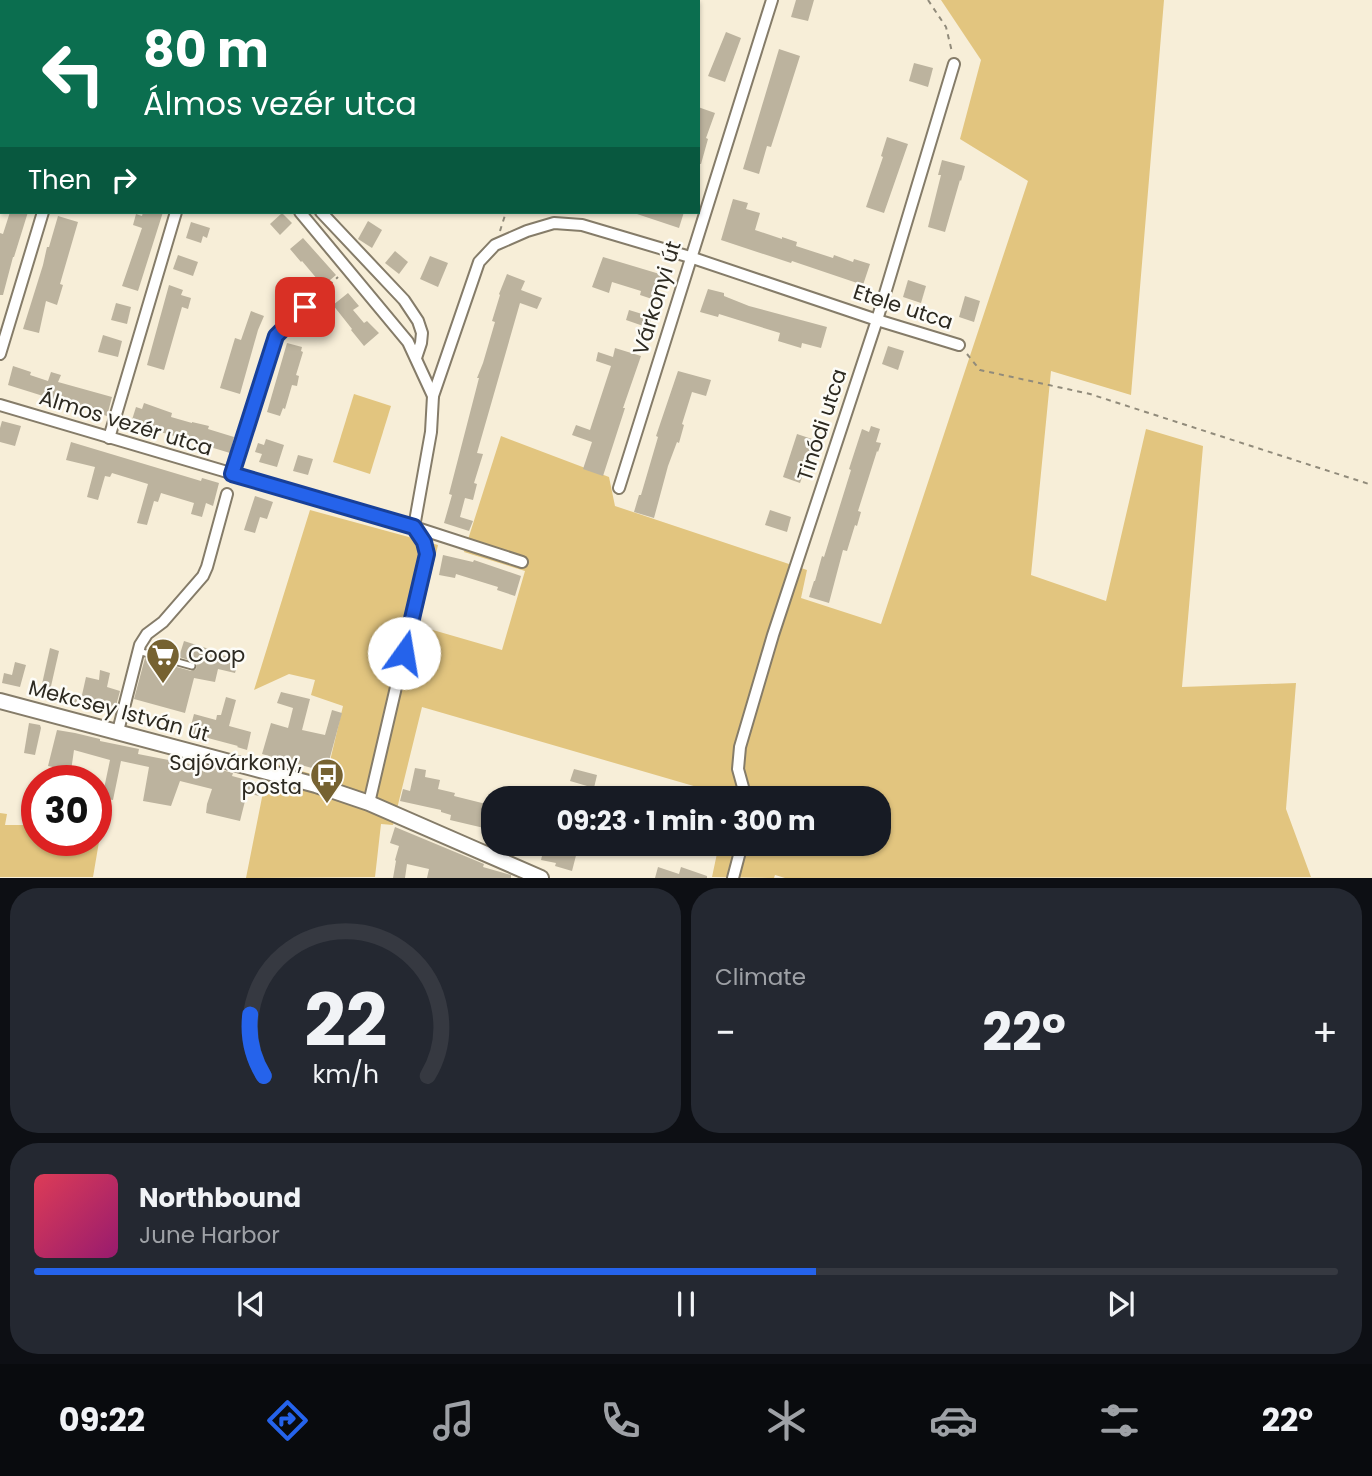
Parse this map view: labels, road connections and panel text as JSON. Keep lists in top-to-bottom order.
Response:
{
  "streets": {
    "street": [
      "Várkonyi út",
      "Etele utca",
      "Álmos vezér utca",
      "Tinódi utca",
      "Mekcsey István út"
    ]
  },
  "crossings": [
    ["Várkonyi út", "Etele utca"],
    ["Etele utca", "Tinódi utca"]
  ],
  "places": {
    "supermarket": ["Coop"],
    "bus stop": ["Sajóvárkony, posta"]
  },
  "page": {
    "turn": ["80 m", "Álmos vezér utca"],
    "then": "Then",
    "limit": "30",
    "trip": "09:23 · 1 min · 300 m",
    "tile": "Climate",
    "heat": ["−", "22°", "+"],
    "song": ["Northbound", "June Harbor"],
    "tabs": ["09:22", "22°"],
    "gauge": ["22", "km/h"]
  }
}
